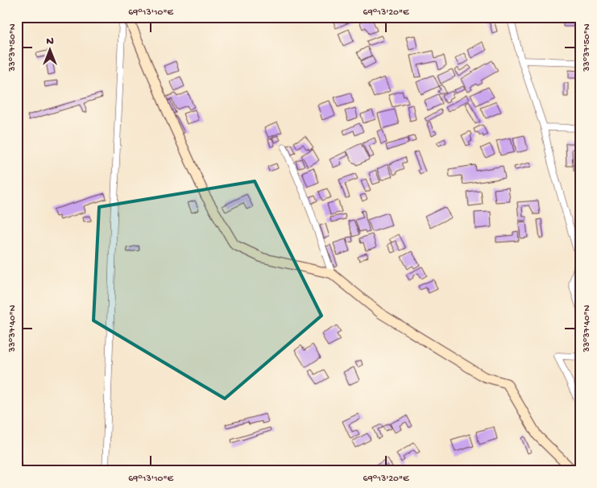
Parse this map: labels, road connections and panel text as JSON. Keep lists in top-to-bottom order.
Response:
{
  "north": "top",
  "coordinates": [
    "69°13'10\"E",
    "69°13'20\"E",
    "33°37'50\"N",
    "33°37'40\"N"
  ]
}
